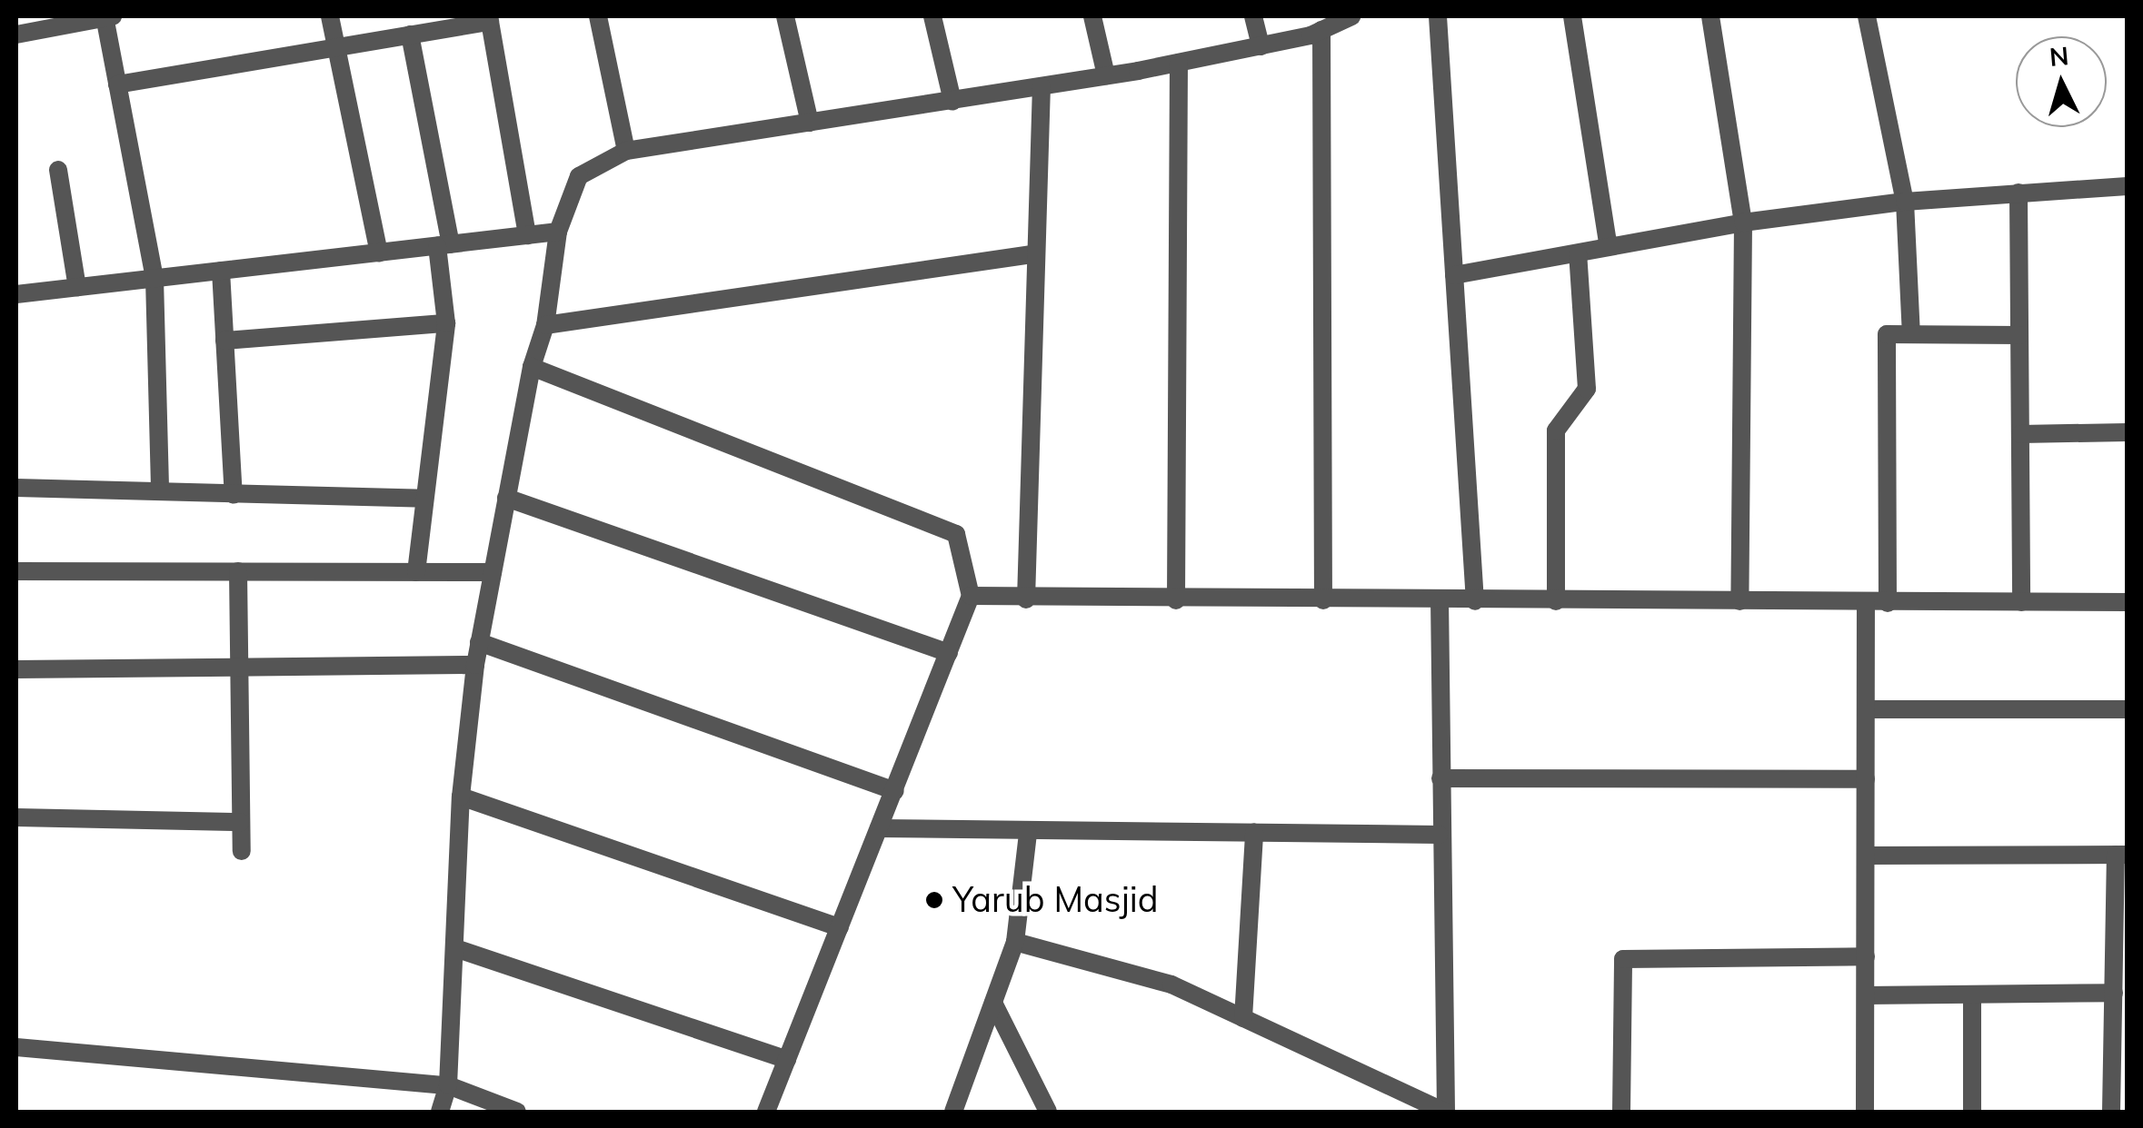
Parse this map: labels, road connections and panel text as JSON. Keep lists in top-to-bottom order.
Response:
{
  "places": ["Yarub Masjid"],
  "north": "top"
}
